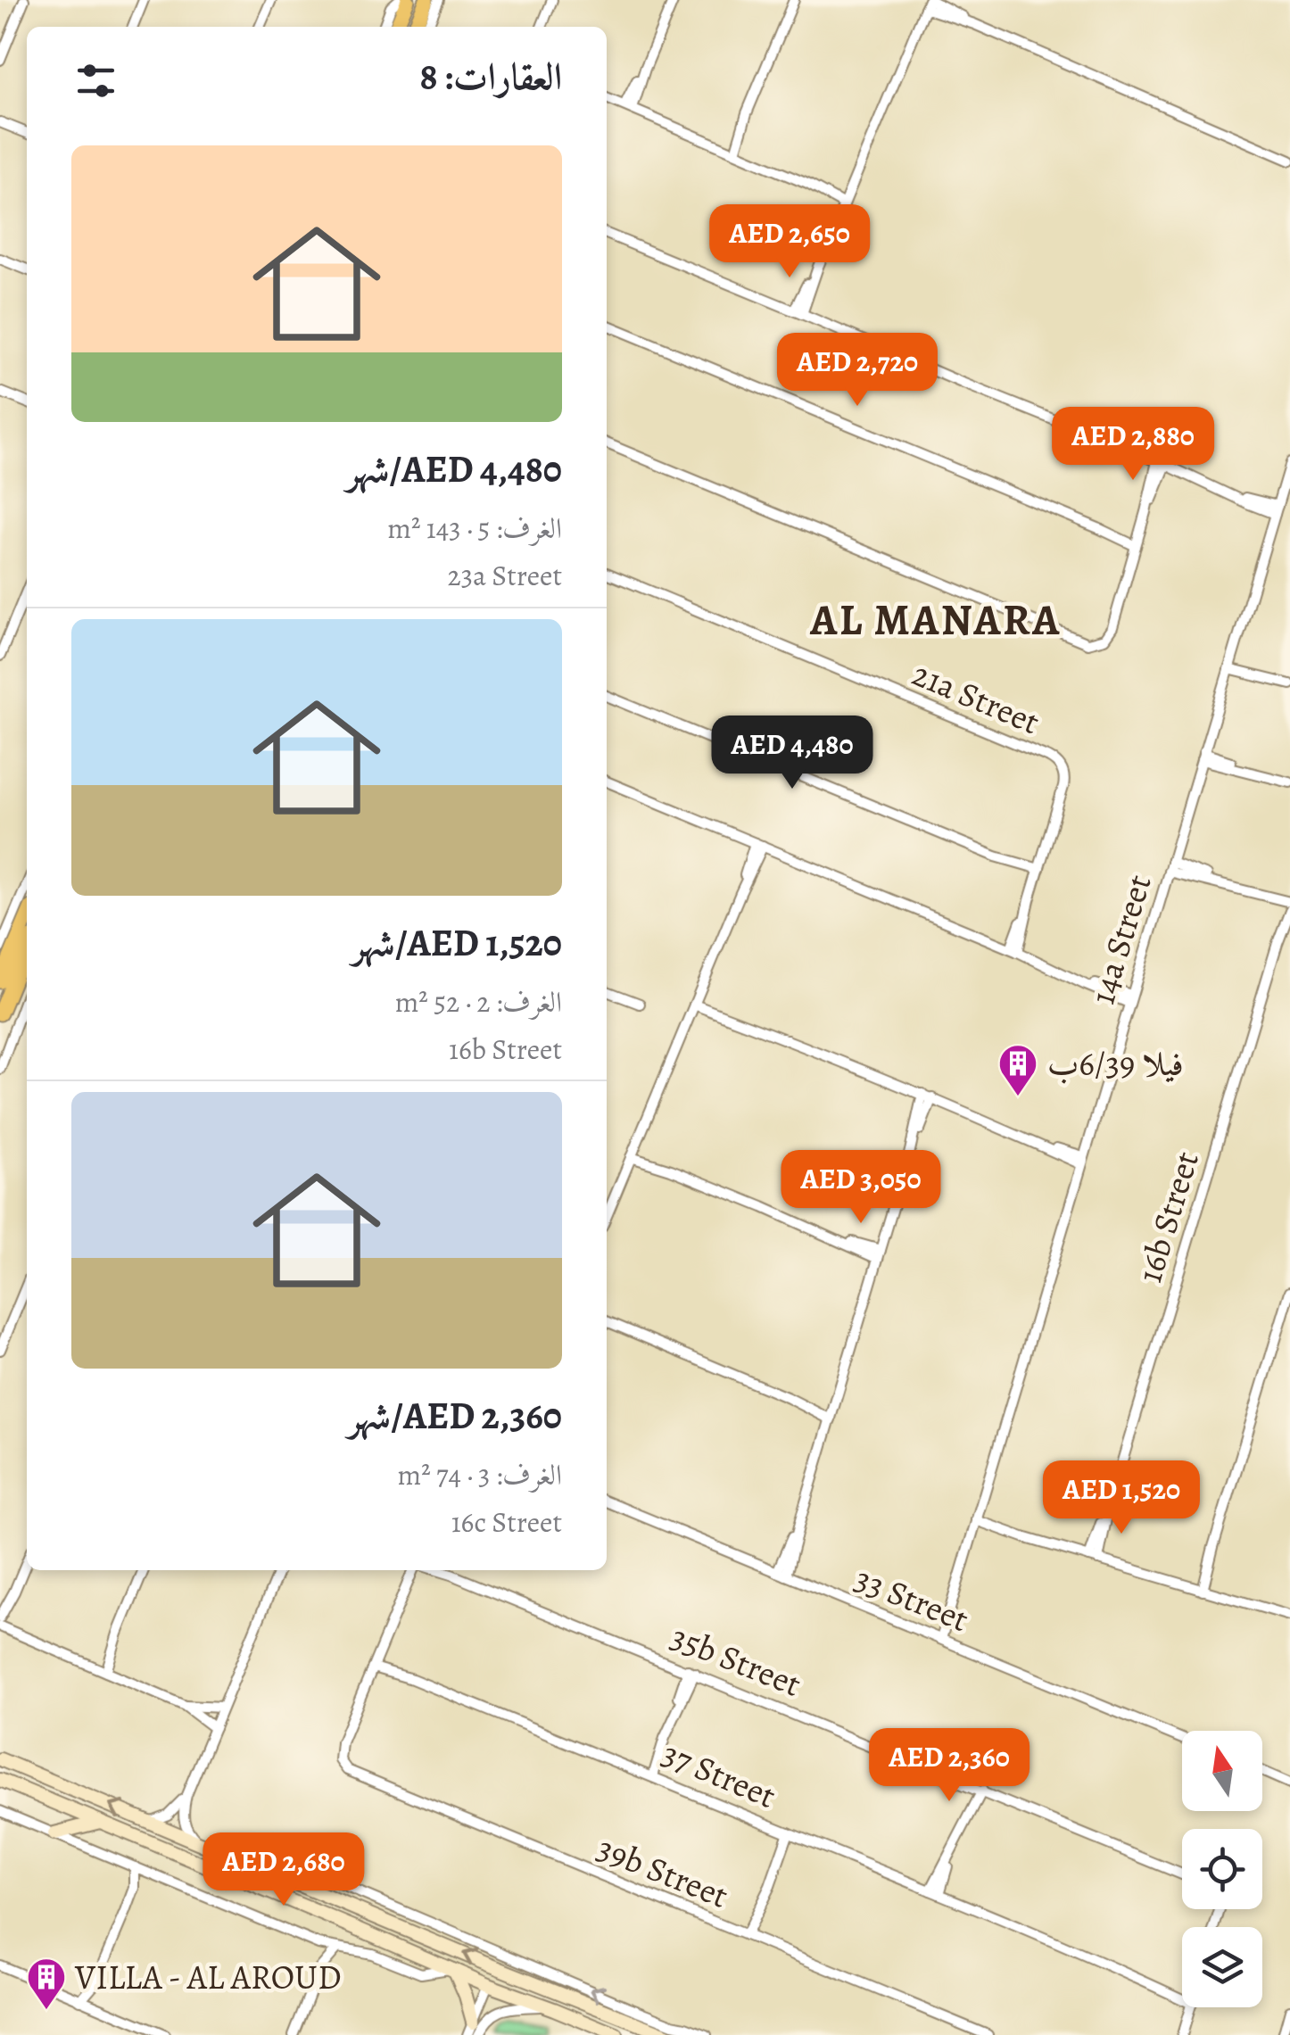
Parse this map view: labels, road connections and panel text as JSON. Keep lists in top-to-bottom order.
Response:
{
  "streets": {
    "street": [
      "21a Street",
      "14a Street",
      "16b Street",
      "33 Street",
      "35b Street",
      "37 Street",
      "39b Street"
    ]
  },
  "crossings": [
    ["14a Street", "33 Street"],
    ["37 Street", "39b Street"]
  ],
  "districts": ["AL MANARA"],
  "places": {
    "building": ["فيلا 6/39ب", "VILLA - AL AROUD"]
  },
  "north": "top",
  "page": {
    "heading": "العقارات: 8",
    "list": [
      {
        "name": "AED 4,480/شهر",
        "note": "الغرف: 5 · 143 m² · 23a Street"
      },
      {
        "name": "AED 1,520/شهر",
        "note": "الغرف: 2 · 52 m² · 16b Street"
      },
      {
        "name": "AED 2,360/شهر",
        "note": "الغرف: 3 · 74 m² · 16c Street"
      }
    ],
    "price": [
      "AED 2,650",
      "AED 2,720",
      "AED 2,880",
      "AED 4,480",
      "AED 3,050",
      "AED 1,520",
      "AED 2,360",
      "AED 2,680"
    ]
  }
}
